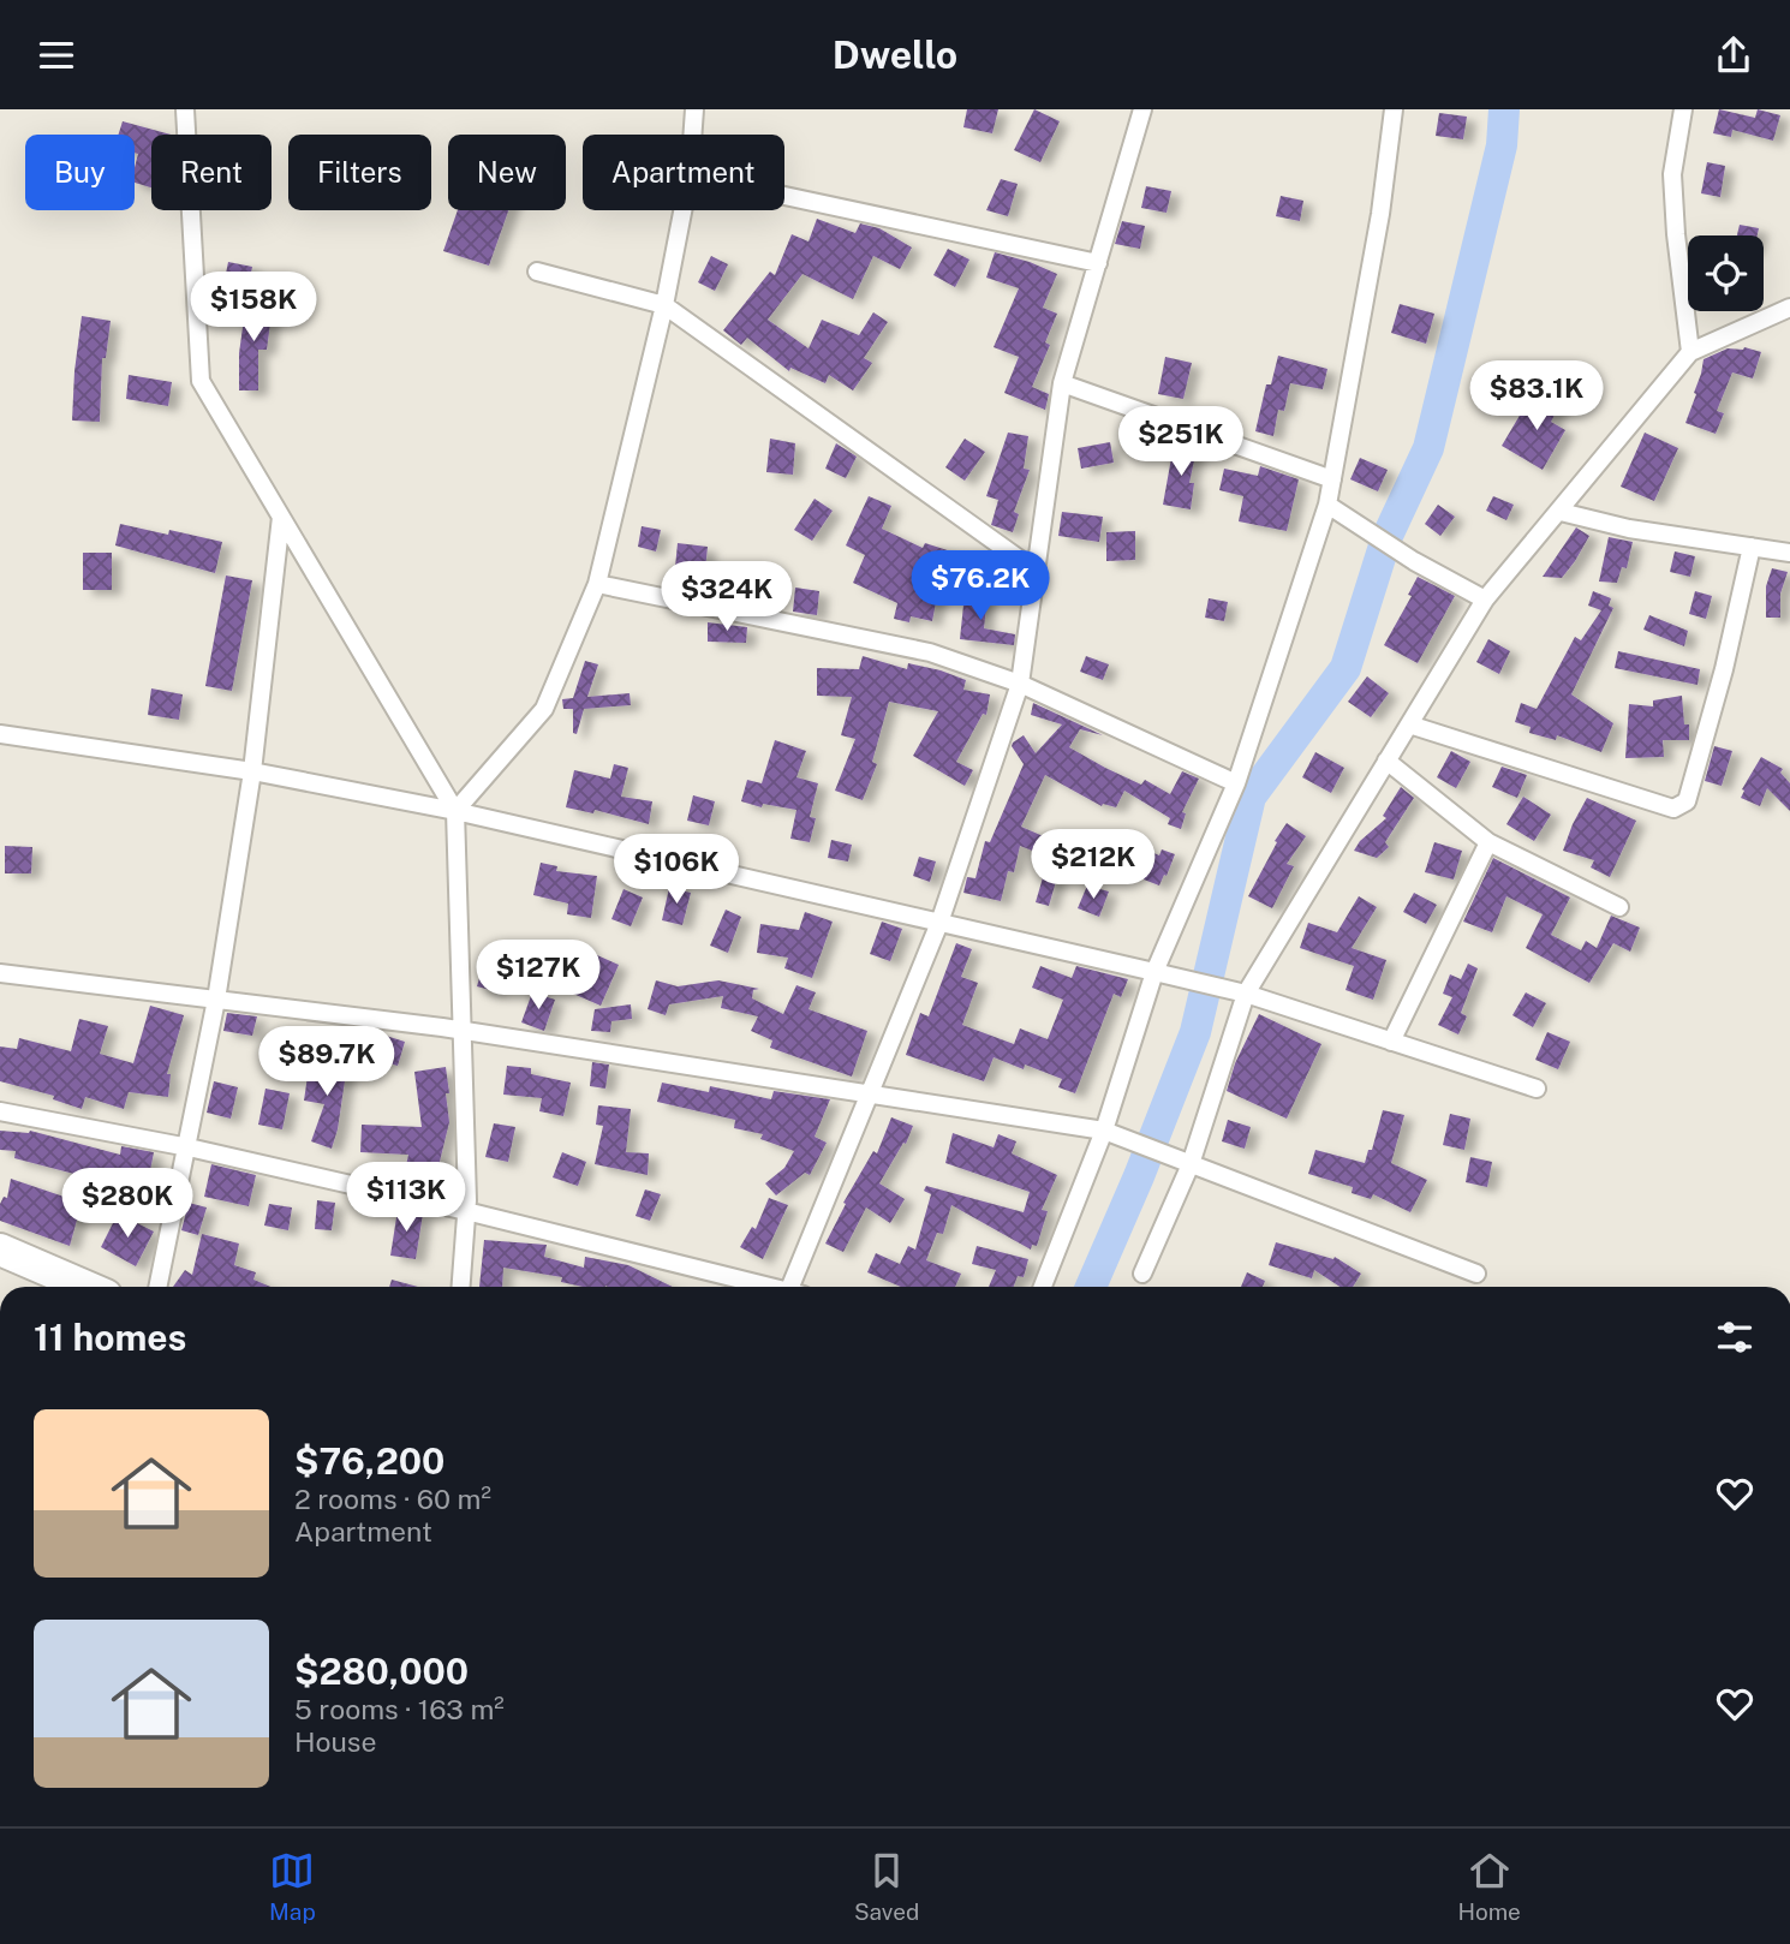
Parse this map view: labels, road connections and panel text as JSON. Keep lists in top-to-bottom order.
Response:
{
  "page": {
    "header": "Dwello",
    "chip": [
      "Buy",
      "Rent",
      "Filters",
      "New",
      "Apartment"
    ],
    "price": [
      "$158K",
      "$83.1K",
      "$251K",
      "$76.2K",
      "$324K",
      "$212K",
      "$106K",
      "$127K",
      "$89.7K",
      "$113K",
      "$280K"
    ],
    "heading": "11 homes",
    "list": [
      {
        "name": "$76,200",
        "note": "2 rooms · 60 m² · Apartment"
      },
      {
        "name": "$280,000",
        "note": "5 rooms · 163 m² · House"
      }
    ],
    "tabs": ["Map", "Saved", "Home"]
  }
}
